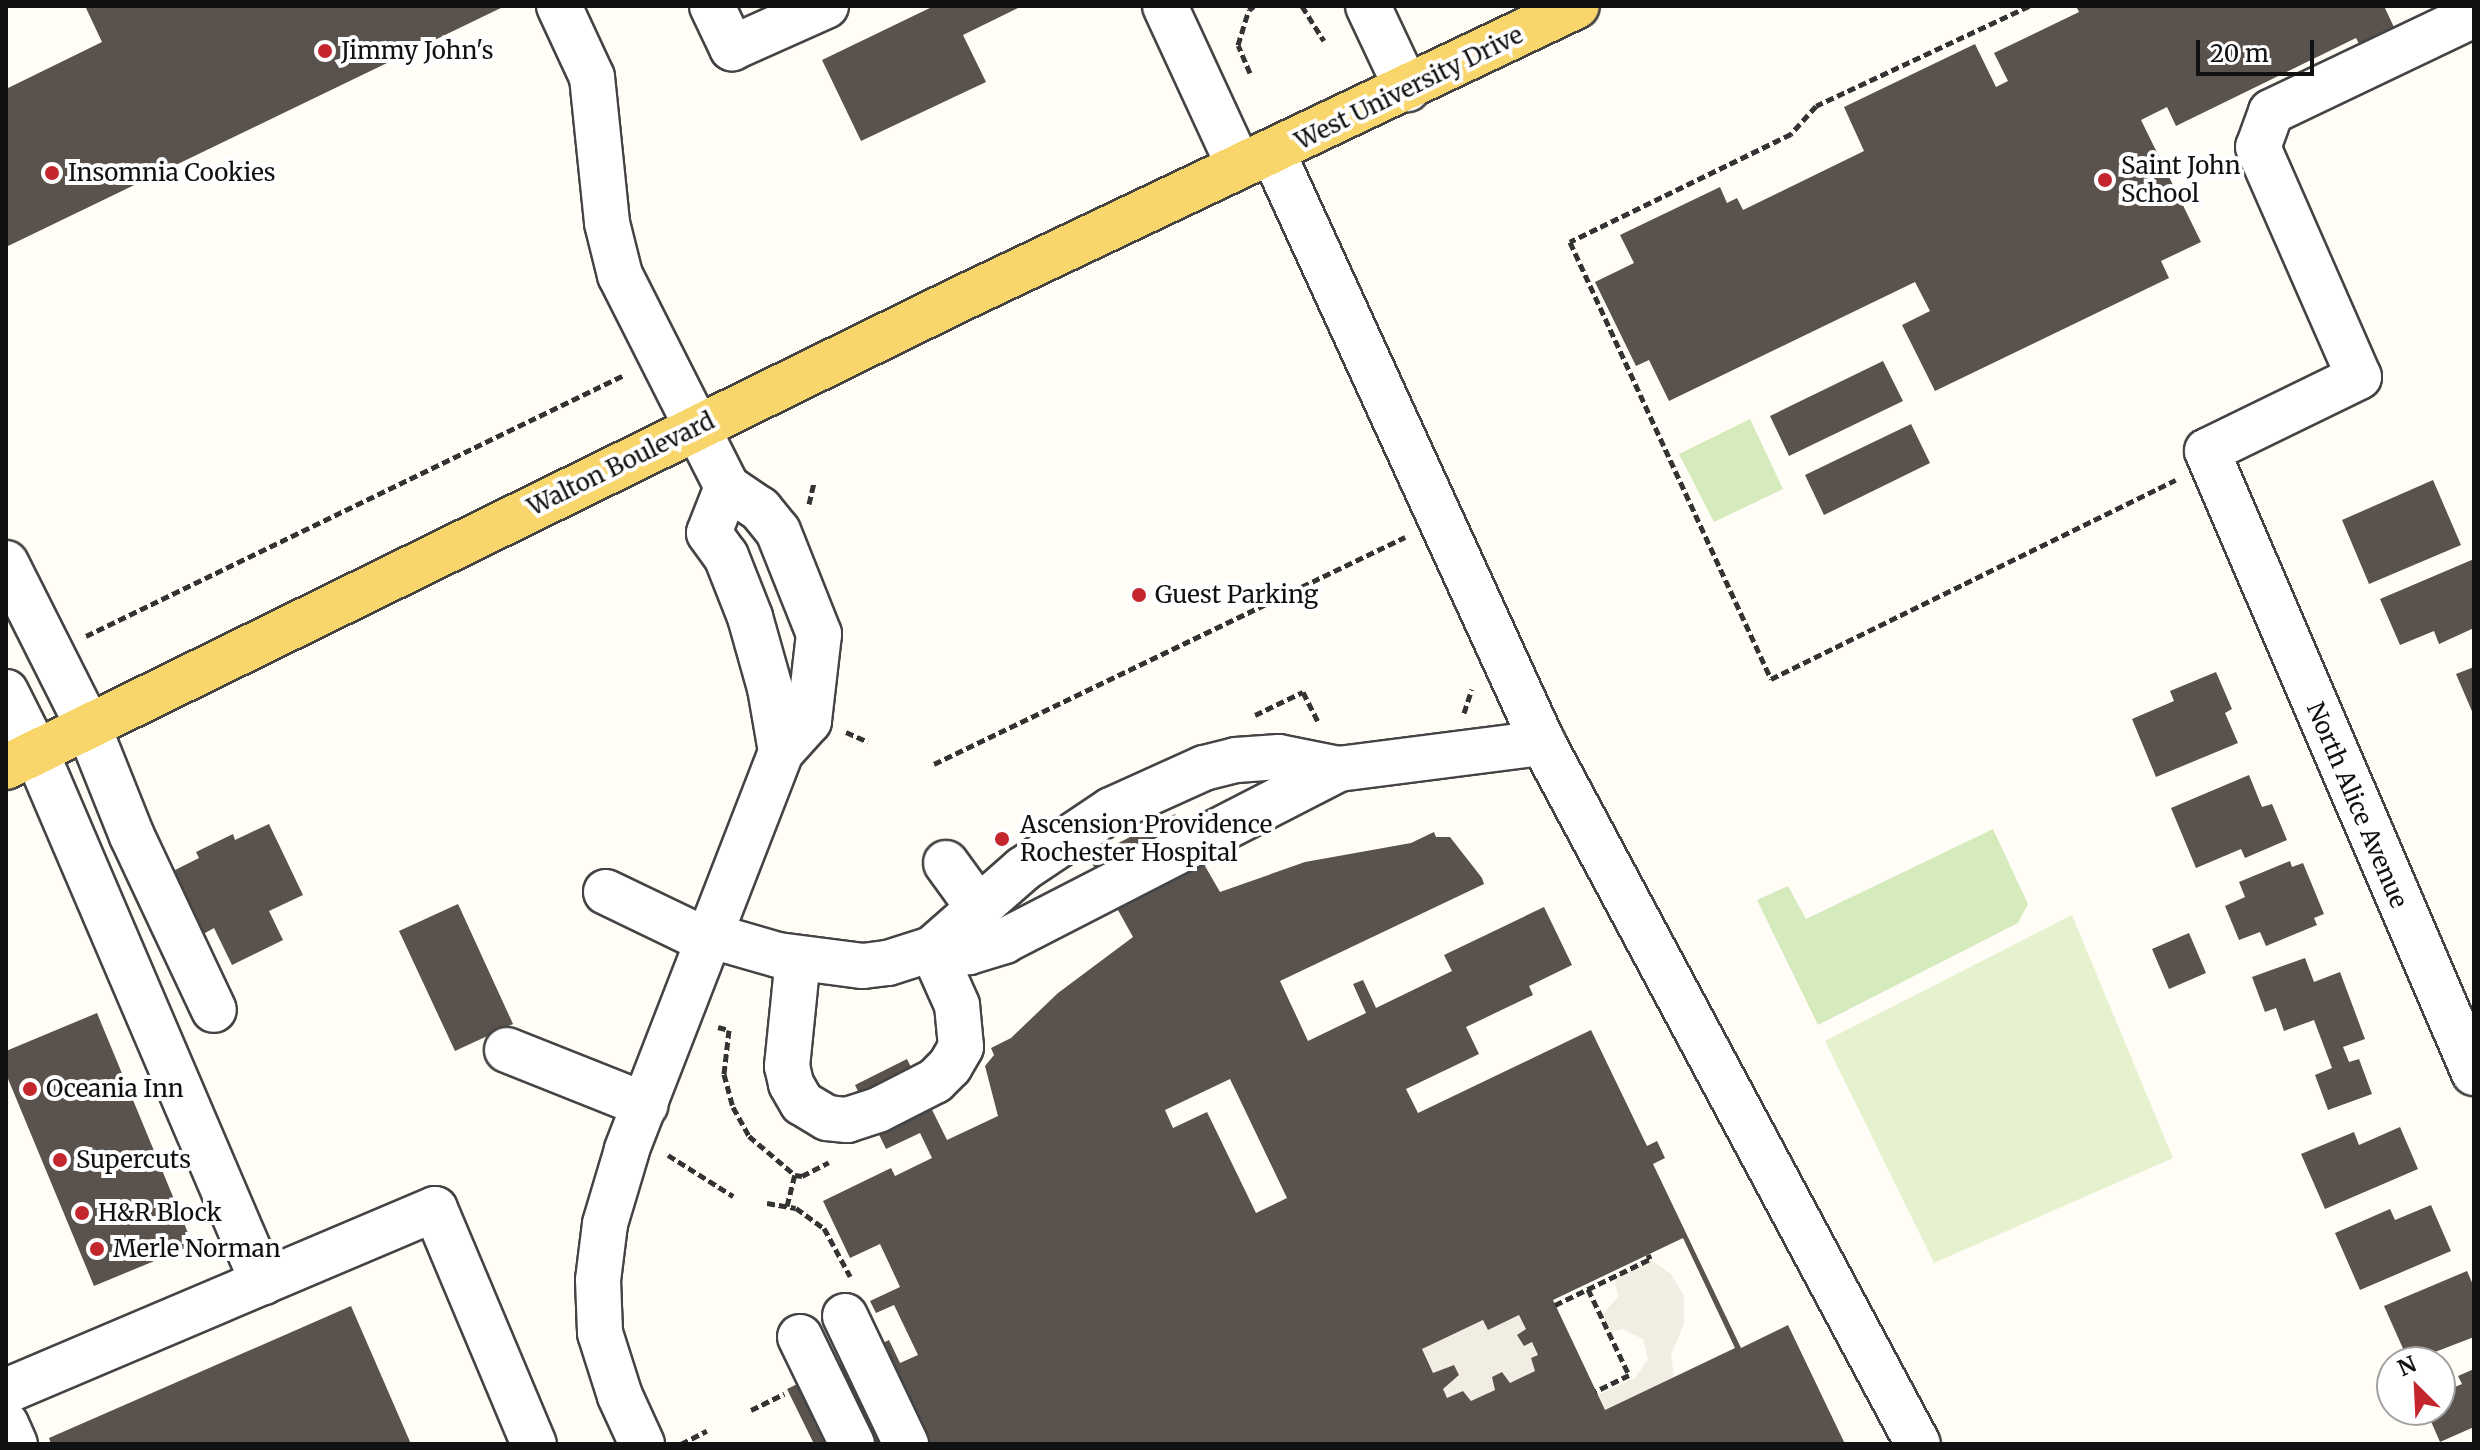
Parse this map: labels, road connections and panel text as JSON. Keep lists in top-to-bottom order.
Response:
{
  "streets": {
    "main road": ["West University Drive", "Walton Boulevard"],
    "street": ["North Alice Avenue"]
  },
  "crossings": [
    ["West University Drive", "Walton Boulevard"]
  ],
  "places": [
    "Jimmy John's",
    "Insomnia Cookies",
    "Saint John School",
    "Guest Parking",
    "Ascension Providence Rochester Hospital",
    "Oceania Inn",
    "Supercuts",
    "H&R Block",
    "Merle Norman"
  ],
  "scale_bar": "20 m",
  "north": "top left"
}
